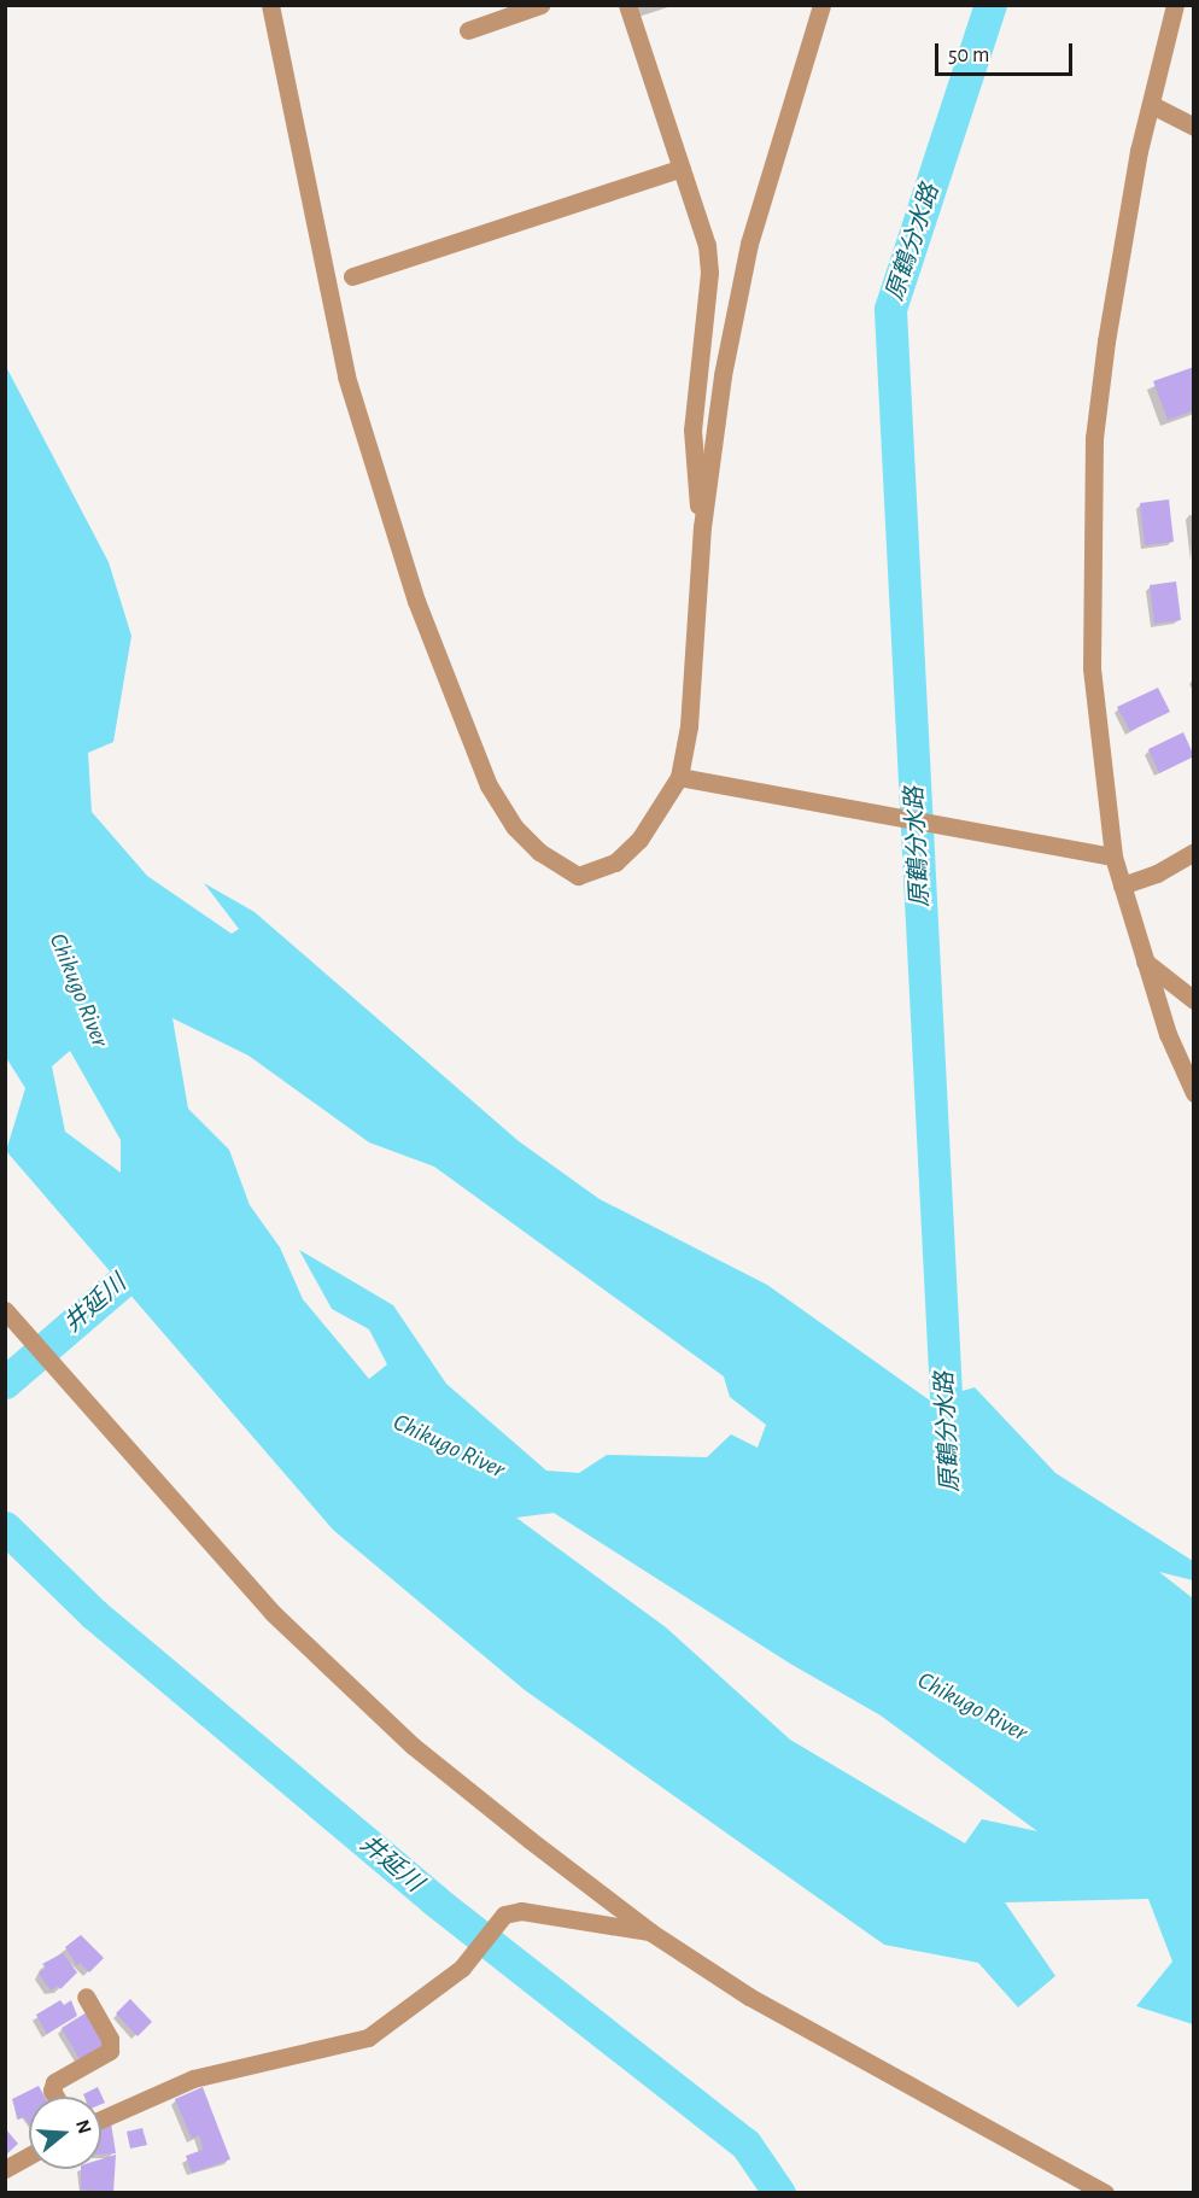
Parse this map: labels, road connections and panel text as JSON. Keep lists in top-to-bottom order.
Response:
{
  "water": ["原鶴分水路", "Chikugo River", "井延川"],
  "scale_bar": "50 m",
  "north": "right"
}
